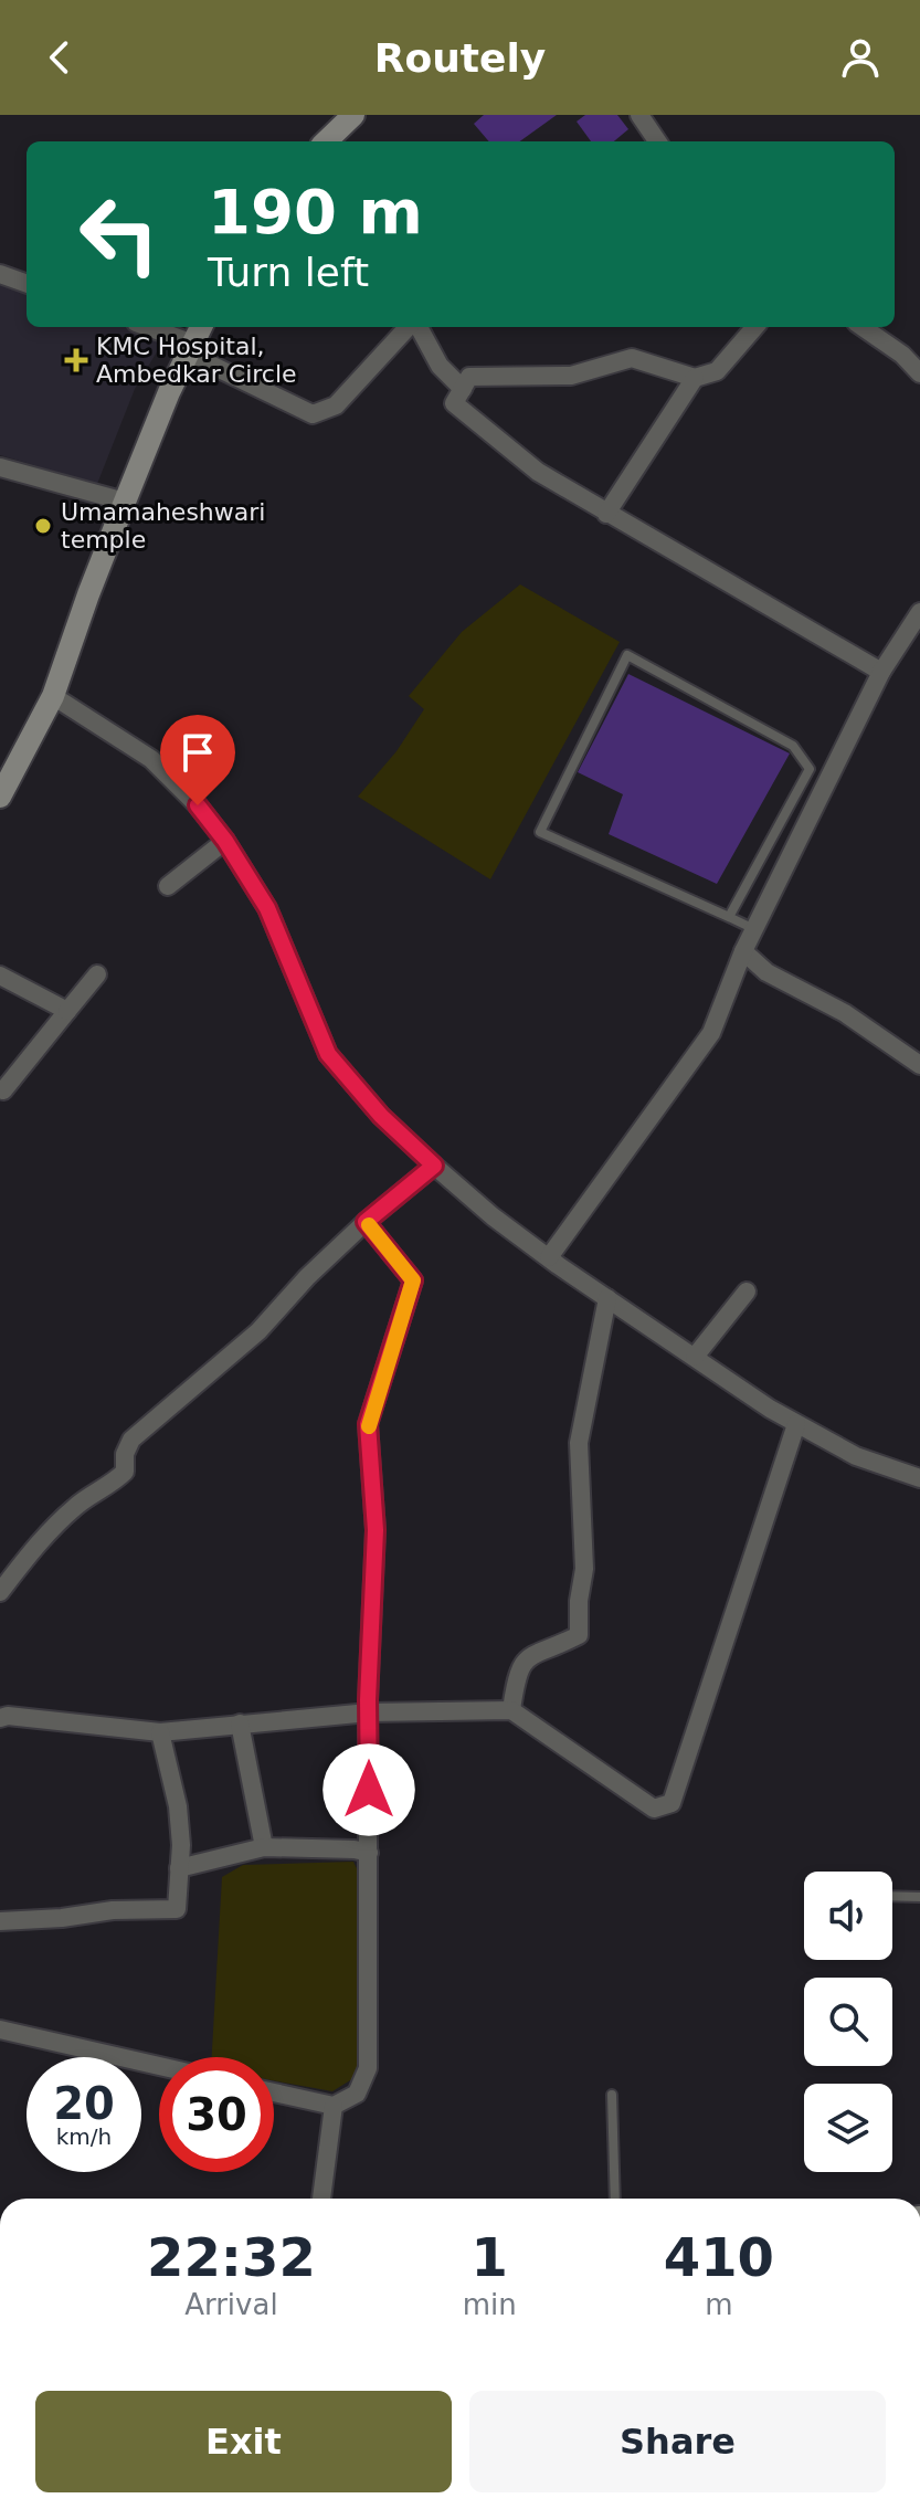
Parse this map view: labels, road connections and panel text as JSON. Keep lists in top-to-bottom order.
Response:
{
  "places": {
    "health": ["KMC Hospital, Ambedkar Circle"],
    "other": ["Umamaheshwari temple"]
  },
  "page": {
    "header": "Routely",
    "turn": ["190 m", "Turn left"],
    "speed": "20 km/h",
    "limit": "30",
    "eta": [
      "22:32",
      "Arrival",
      "1",
      "min",
      "410",
      "m"
    ],
    "buttons": ["Exit", "Share"]
  }
}
